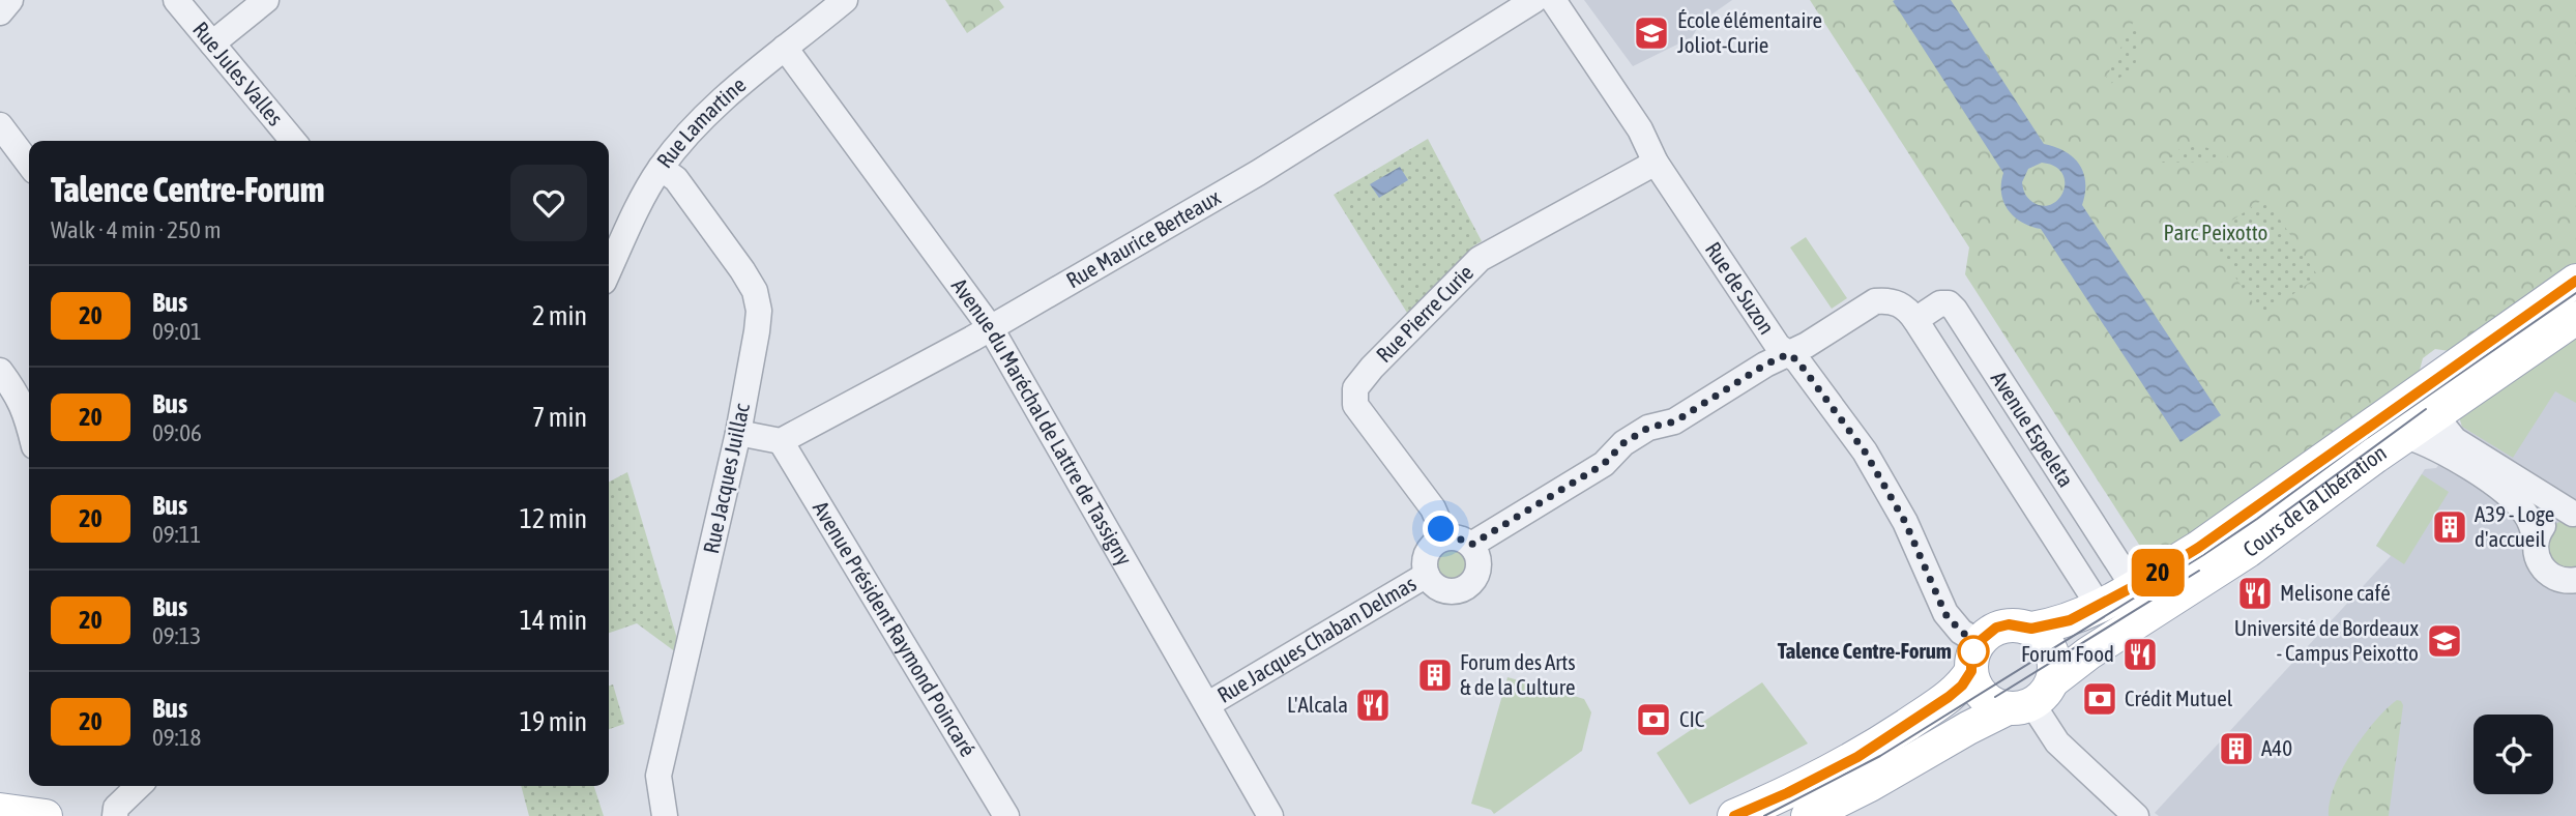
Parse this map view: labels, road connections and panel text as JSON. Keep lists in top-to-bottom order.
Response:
{
  "streets": {
    "main road": ["Cours de la Libération"],
    "street": [
      "Rue Jules Valles",
      "Rue Lamartine",
      "Rue Maurice Berteaux",
      "Rue de Suzon",
      "Rue Pierre Curie",
      "Avenue du Maréchal de Lattre de Tassigny",
      "Avenue Espeleta",
      "Rue Jacques Juillac",
      "Avenue Président Raymond Poincaré",
      "Rue Jacques Chaban Delmas"
    ]
  },
  "crossings": [
    ["Rue Lamartine", "Avenue du Maréchal de Lattre de Tassigny"],
    ["Rue Lamartine", "Rue Jacques Juillac"],
    ["Rue Maurice Berteaux", "Avenue du Maréchal de Lattre de Tassigny"],
    ["Rue Maurice Berteaux", "Avenue Président Raymond Poincaré"],
    ["Rue de Suzon", "Rue Pierre Curie"],
    ["Rue de Suzon", "Avenue Espeleta"],
    ["Rue de Suzon", "Cours de la Libération"],
    ["Rue Pierre Curie", "Rue Jacques Chaban Delmas"],
    ["Avenue du Maréchal de Lattre de Tassigny", "Rue Jacques Chaban Delmas"],
    ["Avenue Espeleta", "Cours de la Libération"]
  ],
  "parks": ["Parc Peixotto"],
  "places": {
    "school or university": ["École élémentaire Joliot-Curie", "Université de Bordeaux - Campus Peixotto"],
    "building": ["A39 - Loge d'accueil", "Forum des Arts & de la Culture", "A40"],
    "restaurant": ["Melisone café", "Forum Food", "L'Alcala"],
    "other": ["Talence Centre-Forum"],
    "bank": ["Crédit Mutuel", "CIC"]
  },
  "lines": ["bus line 20"],
  "page": {
    "on_map": "20",
    "heading": ["Talence Centre-Forum", "Walk · 4 min · 250 m"],
    "list": [
      {
        "mark": "20",
        "name": "Bus",
        "note": "09:01",
        "value": "2 min"
      },
      {
        "mark": "20",
        "name": "Bus",
        "note": "09:06",
        "value": "7 min"
      },
      {
        "mark": "20",
        "name": "Bus",
        "note": "09:11",
        "value": "12 min"
      },
      {
        "mark": "20",
        "name": "Bus",
        "note": "09:13",
        "value": "14 min"
      },
      {
        "mark": "20",
        "name": "Bus",
        "note": "09:18",
        "value": "19 min"
      }
    ]
  }
}
